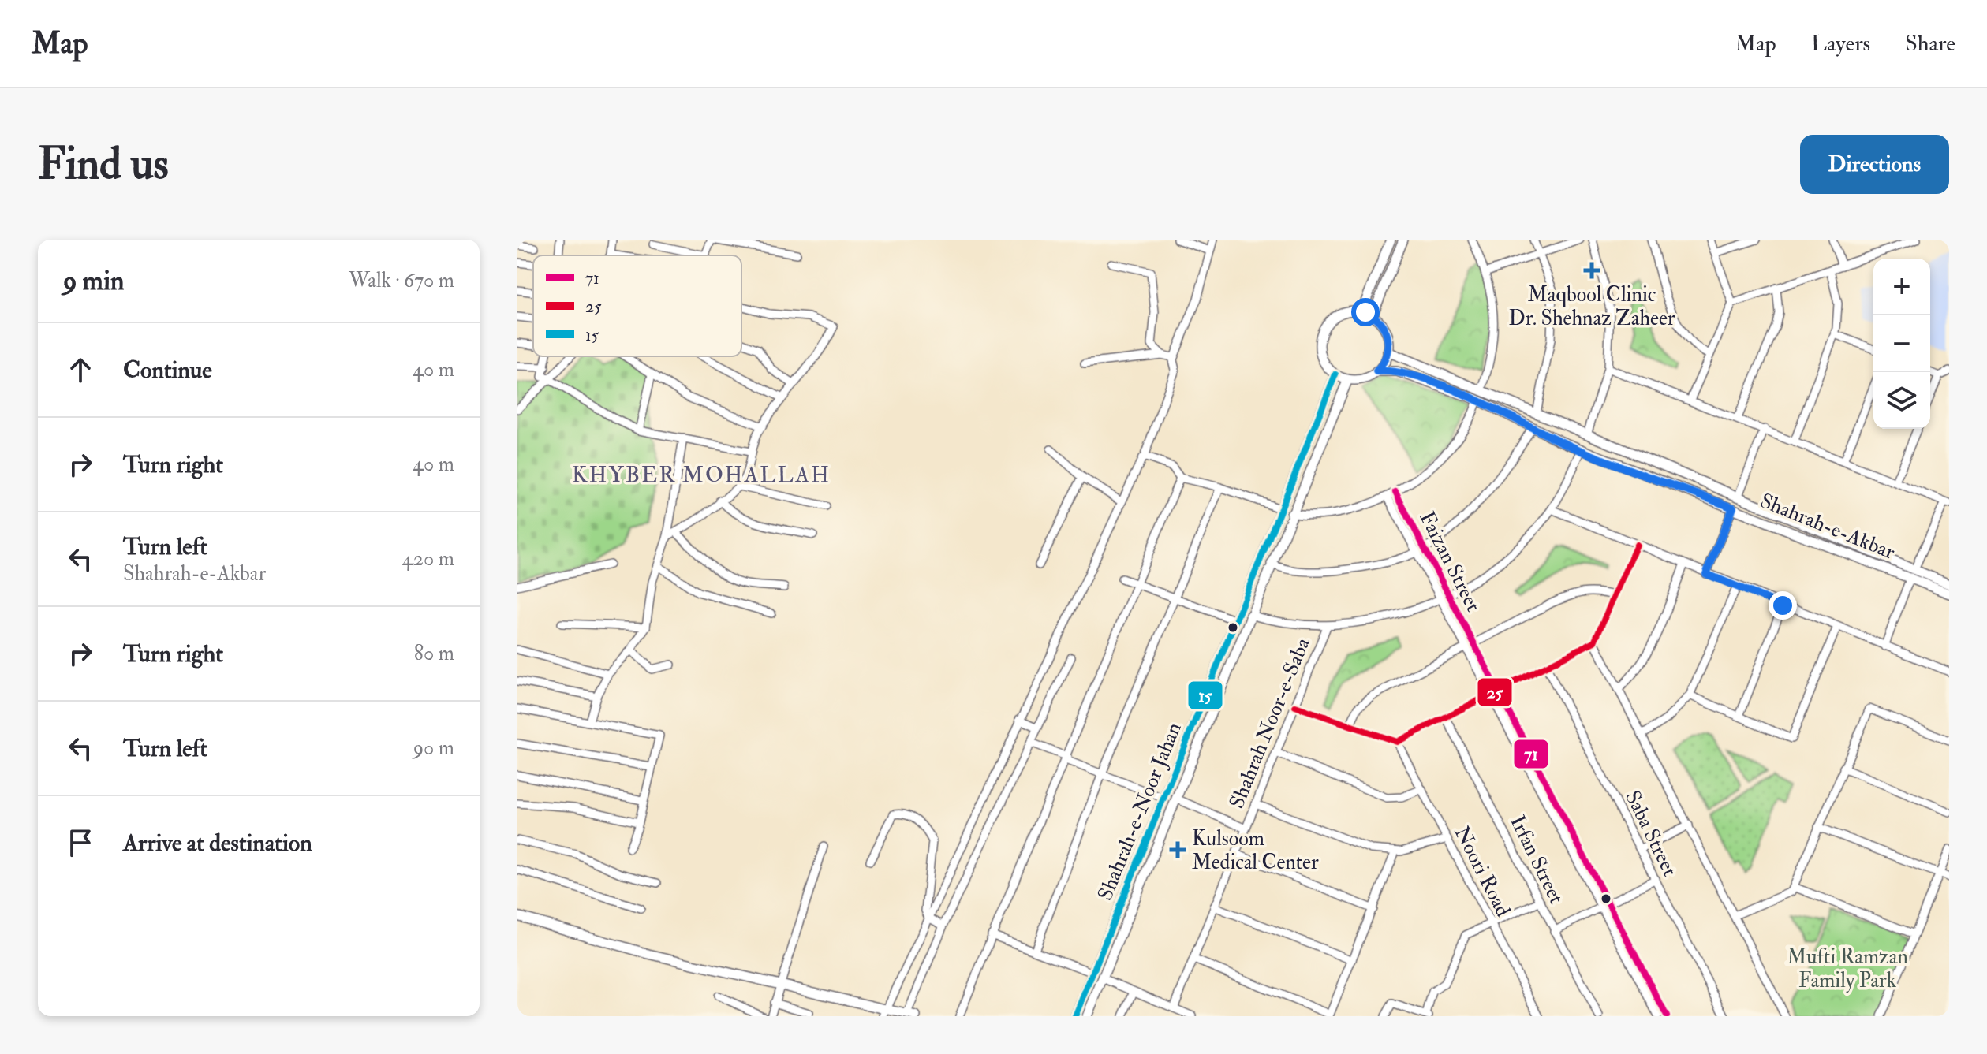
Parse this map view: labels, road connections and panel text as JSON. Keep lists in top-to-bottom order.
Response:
{
  "streets": {
    "main road": ["Shahrah-e-Akbar", "Shahrah-e-Noor Jahan"],
    "street": [
      "Faizan Street",
      "Shahrah Noor-e-Saba",
      "Saba Street",
      "Irfan Street",
      "Noori Road"
    ]
  },
  "crossings": [
    ["Shahrah-e-Akbar", "Shahrah-e-Noor Jahan"]
  ],
  "districts": ["KHYBER MOHALLAH"],
  "parks": ["Mufti Ramzan Family Park"],
  "places": {
    "health": ["Maqbool Clinic Dr. Shehnaz Zaheer", "Kulsoom Medical Center"]
  },
  "lines": ["transit line 15", "transit line 71", "transit line 25"],
  "legend": ["71", "25", "15"],
  "page": {
    "header": "Map",
    "nav": ["Map", "Layers", "Share"],
    "buttons": "Directions",
    "title": "Find us",
    "heading": ["9 min", "Walk · 670 m"],
    "map_buttons": ["+", "−"],
    "list": [
      ["Continue", "40 m"],
      ["Turn right", "40 m"],
      ["Turn left", "Shahrah-e-Akbar", "420 m"],
      ["Turn right", "80 m"],
      ["Turn left", "90 m"],
      "Arrive at destination"
    ]
  }
}
